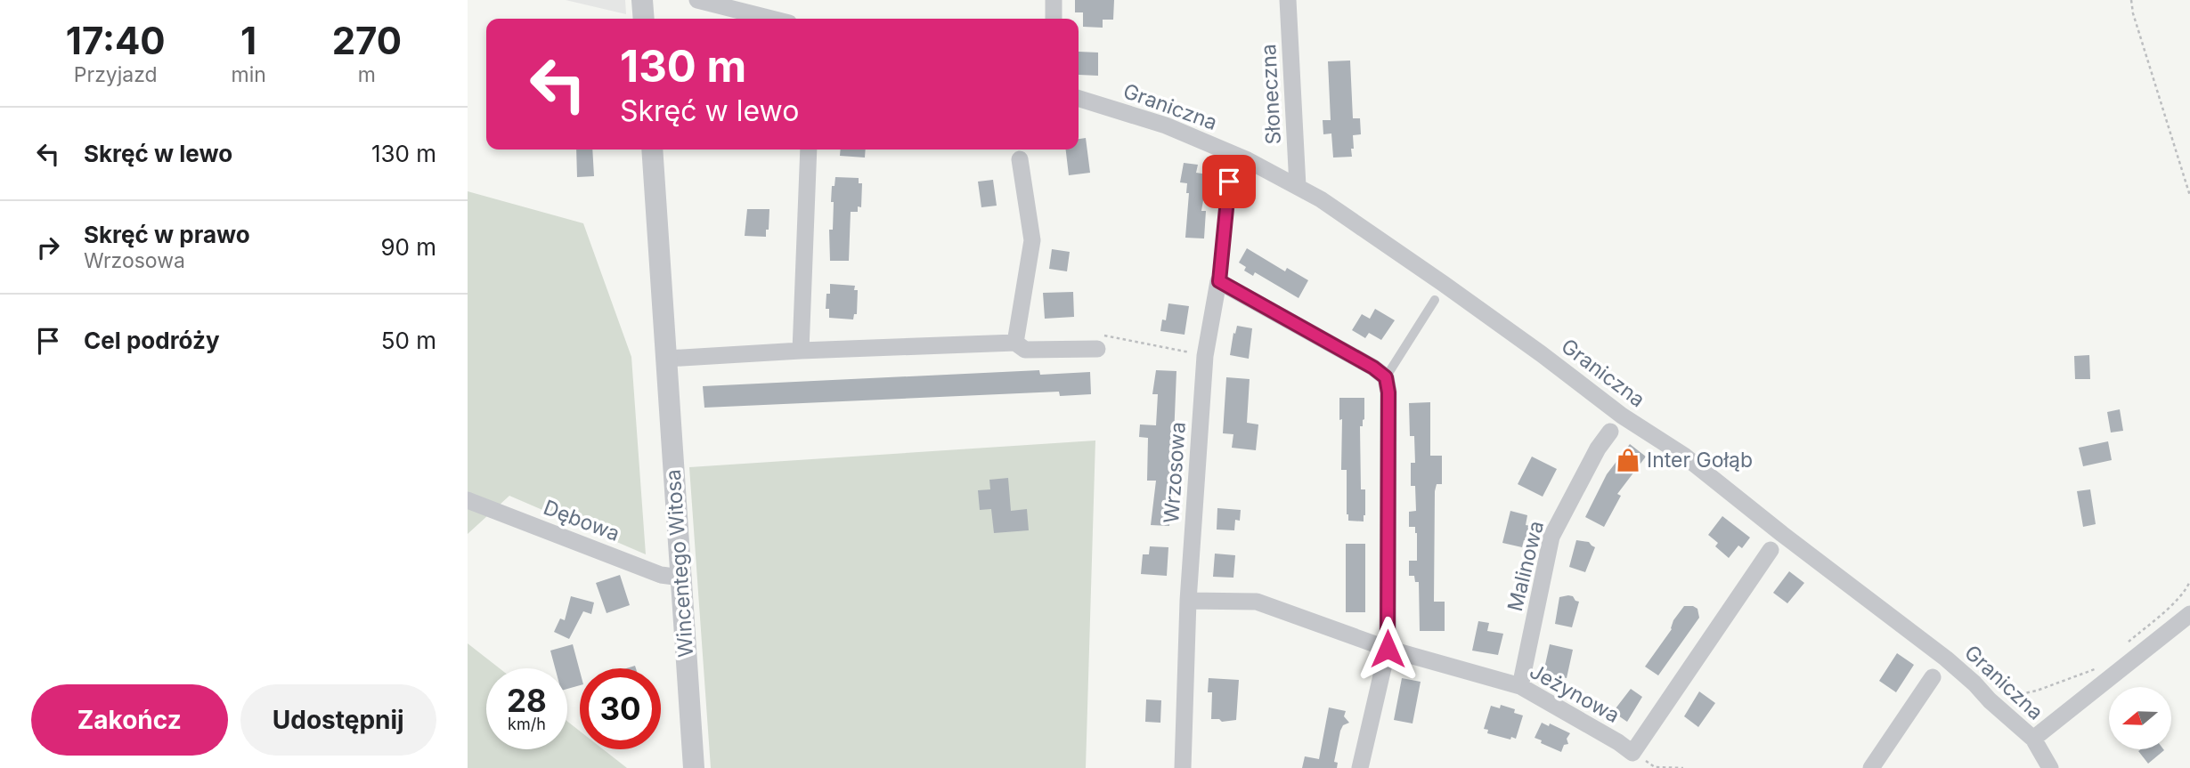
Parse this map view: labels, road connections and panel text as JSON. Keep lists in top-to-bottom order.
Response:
{
  "streets": {
    "street": [
      "Słoneczna",
      "Graniczna",
      "Wrzosowa",
      "Dębowa",
      "Wincentego Witosa",
      "Malinowa",
      "Jeżynowa"
    ]
  },
  "crossings": [
    ["Słoneczna", "Graniczna"],
    ["Wrzosowa", "Jeżynowa"],
    ["Dębowa", "Wincentego Witosa"],
    ["Malinowa", "Jeżynowa"]
  ],
  "places": {
    "shop": ["Inter Gołąb"]
  },
  "north": "left",
  "page": {
    "eta": [
      "17:40",
      "Przyjazd",
      "1",
      "min",
      "270",
      "m"
    ],
    "turn": ["130 m", "Skręć w lewo"],
    "list": [
      {
        "name": "Skręć w lewo",
        "value": "130 m"
      },
      {
        "name": "Skręć w prawo",
        "note": "Wrzosowa",
        "value": "90 m"
      },
      {
        "name": "Cel podróży",
        "value": "50 m"
      }
    ],
    "speed": "28 km/h",
    "limit": "30",
    "buttons": ["Zakończ", "Udostępnij"]
  }
}
